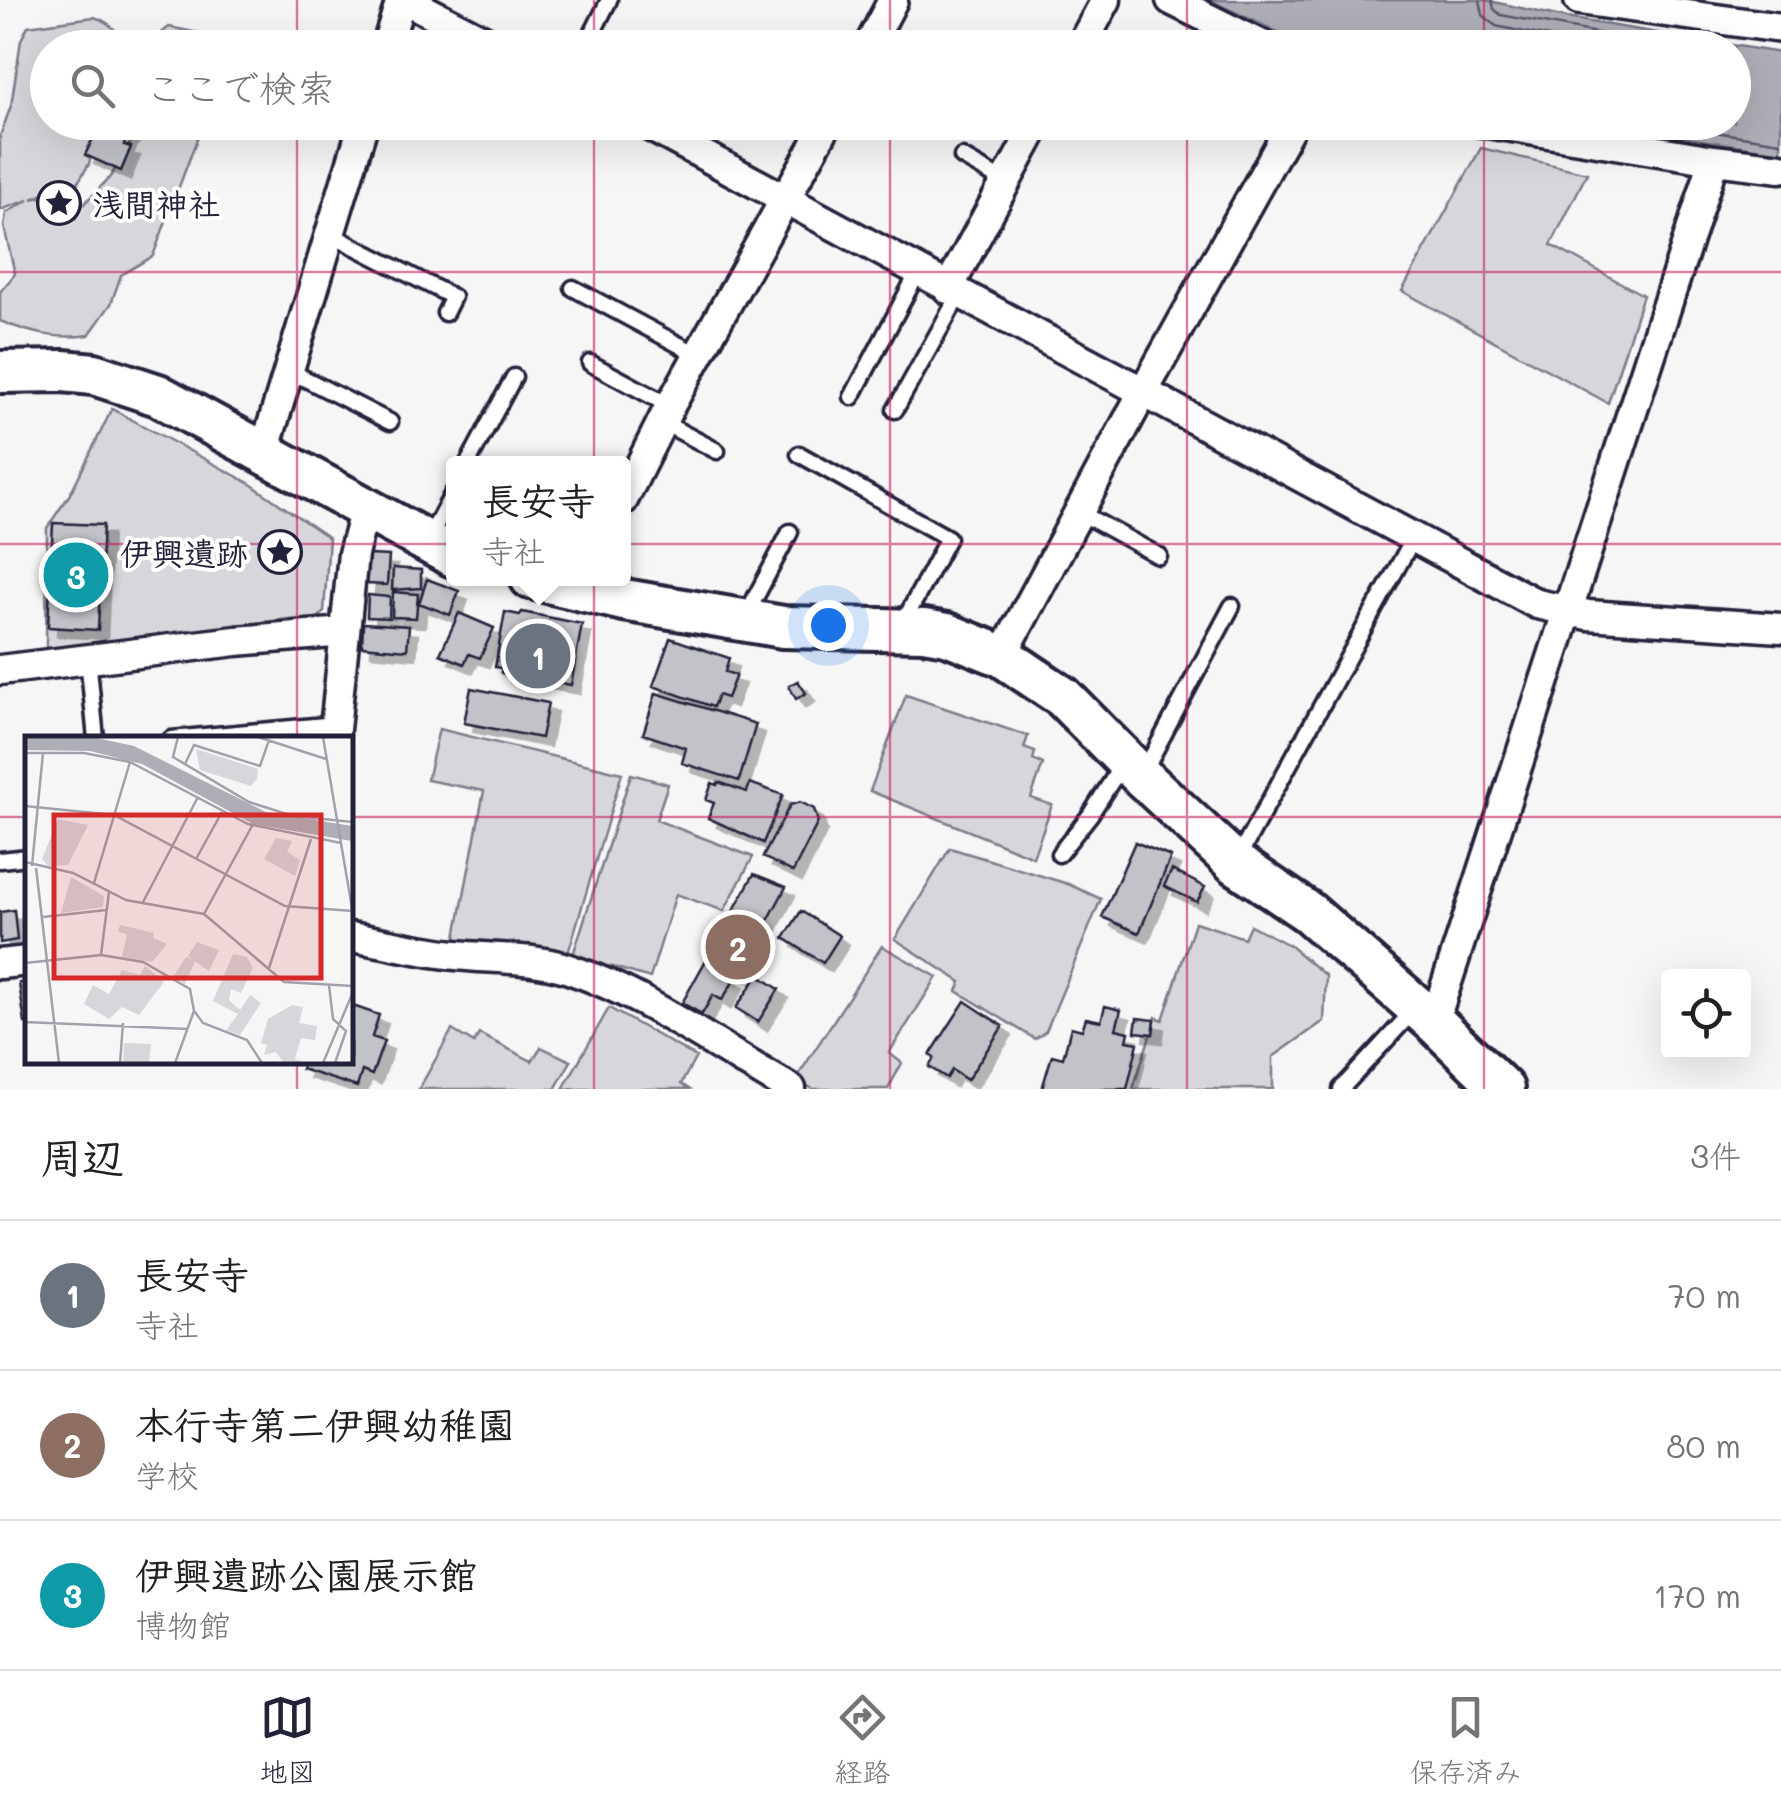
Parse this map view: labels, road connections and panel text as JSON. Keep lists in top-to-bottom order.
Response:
{
  "places": {
    "place": ["浅間神社", "伊興遺跡"]
  },
  "page": {
    "search": "ここで検索",
    "popup": ["長安寺", "寺社"],
    "pins": ["3", "1", "2"],
    "heading": ["周辺", "3件"],
    "list": [
      {
        "mark": "1",
        "name": "長安寺",
        "note": "寺社",
        "value": "70 m"
      },
      {
        "mark": "2",
        "name": "本行寺第二伊興幼稚園",
        "note": "学校",
        "value": "80 m"
      },
      {
        "mark": "3",
        "name": "伊興遺跡公園展示館",
        "note": "博物館",
        "value": "170 m"
      }
    ],
    "nav": ["地図", "経路", "保存済み"]
  }
}
